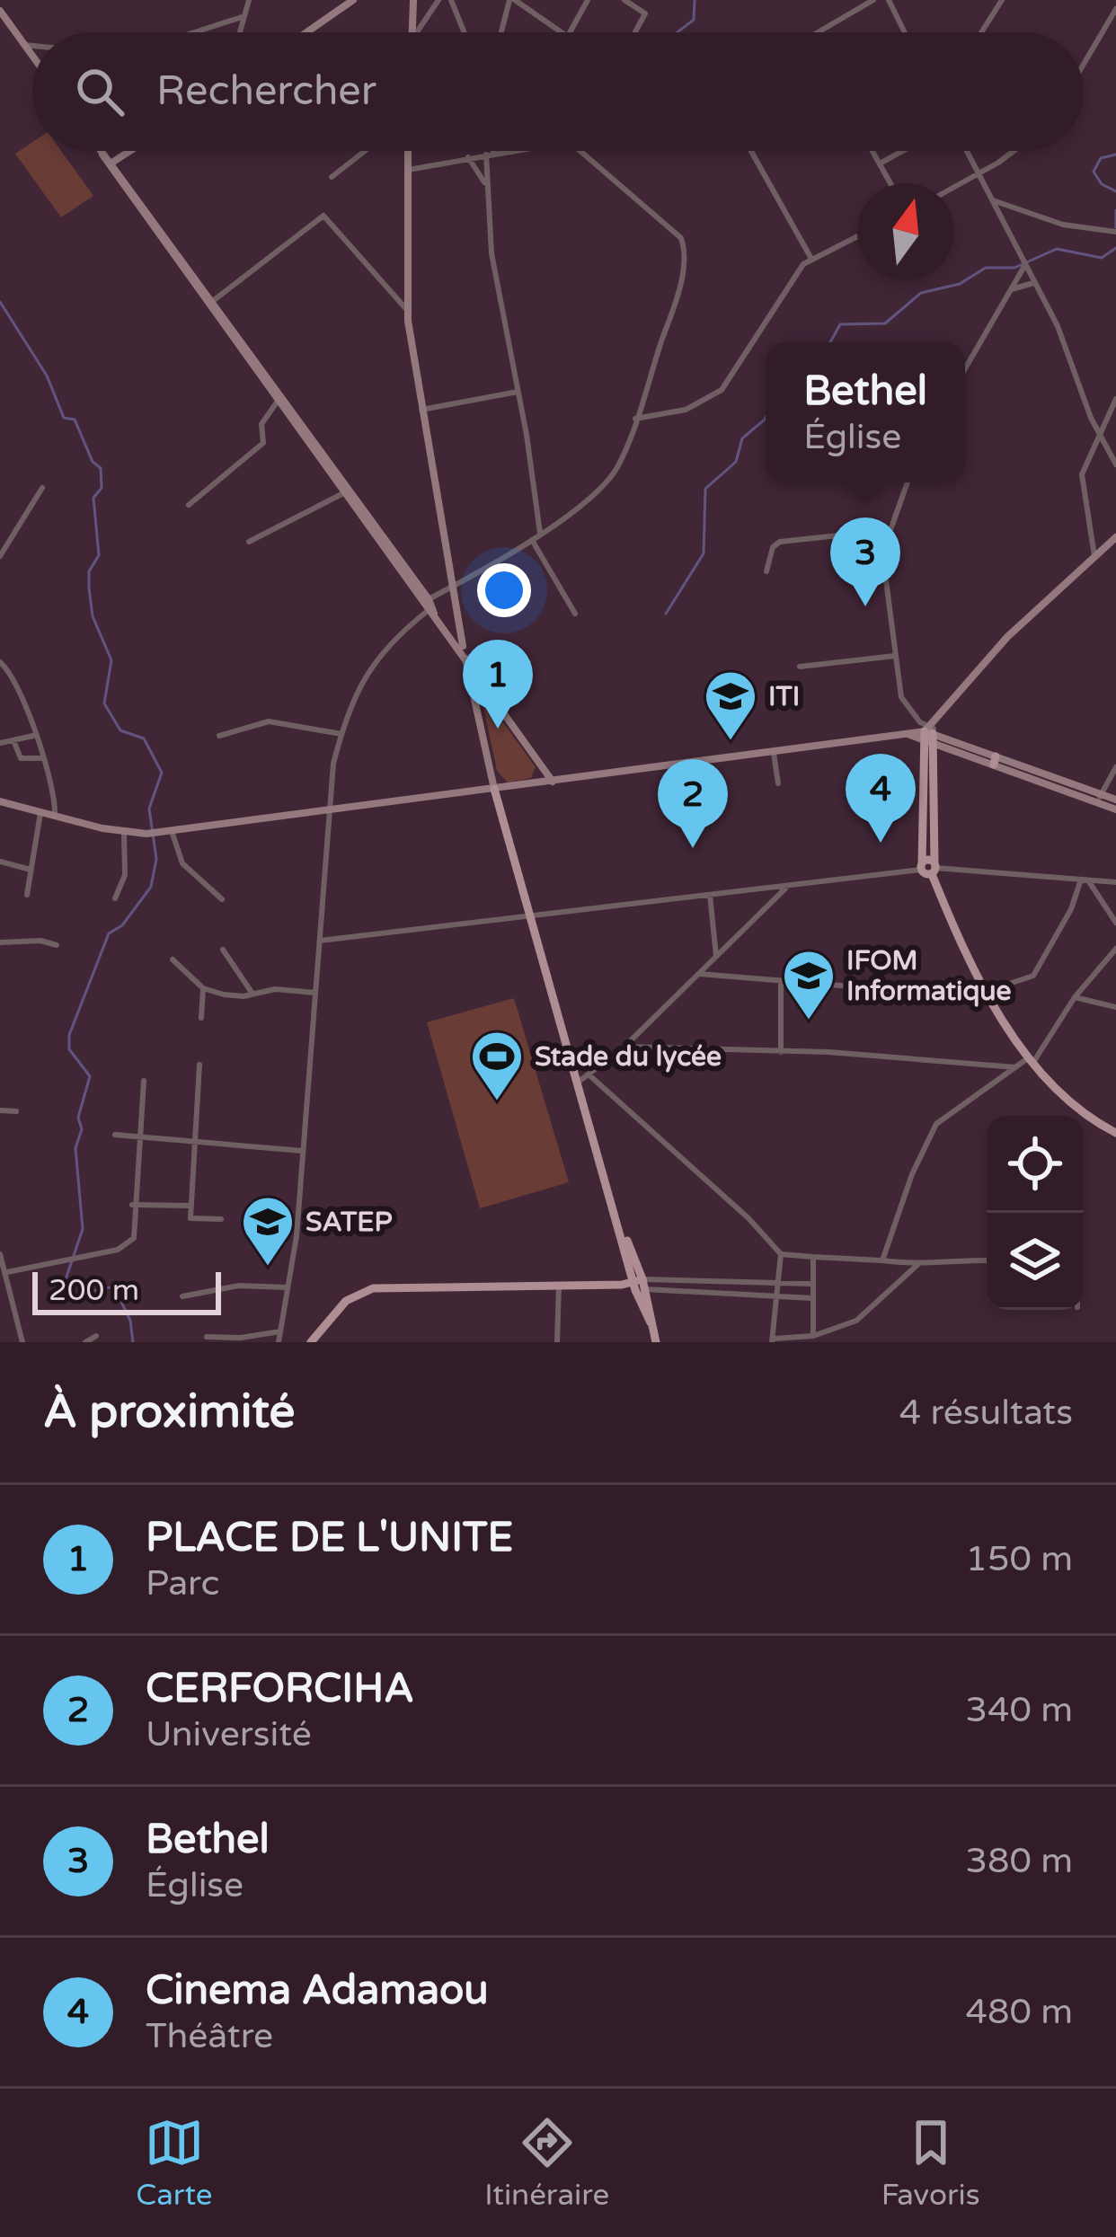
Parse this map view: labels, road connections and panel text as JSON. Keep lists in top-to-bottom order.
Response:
{
  "places": {
    "school or university": ["ITI", "IFOM Informatique", "SATEP"],
    "sports": ["Stade du lycée"]
  },
  "scale_bar": "200 m",
  "north": "top",
  "page": {
    "search": "Rechercher",
    "popup": ["Bethel", "Église"],
    "pins": [
      "3",
      "1",
      "4",
      "2"
    ],
    "scale": "200 m",
    "heading": ["À proximité", "4 résultats"],
    "list": [
      {
        "mark": "1",
        "name": "PLACE DE L'UNITE",
        "note": "Parc",
        "value": "150 m"
      },
      {
        "mark": "2",
        "name": "CERFORCIHA",
        "note": "Université",
        "value": "340 m"
      },
      {
        "mark": "3",
        "name": "Bethel",
        "note": "Église",
        "value": "380 m"
      },
      {
        "mark": "4",
        "name": "Cinema Adamaou",
        "note": "Théâtre",
        "value": "480 m"
      }
    ],
    "nav": ["Carte", "Itinéraire", "Favoris"]
  }
}
